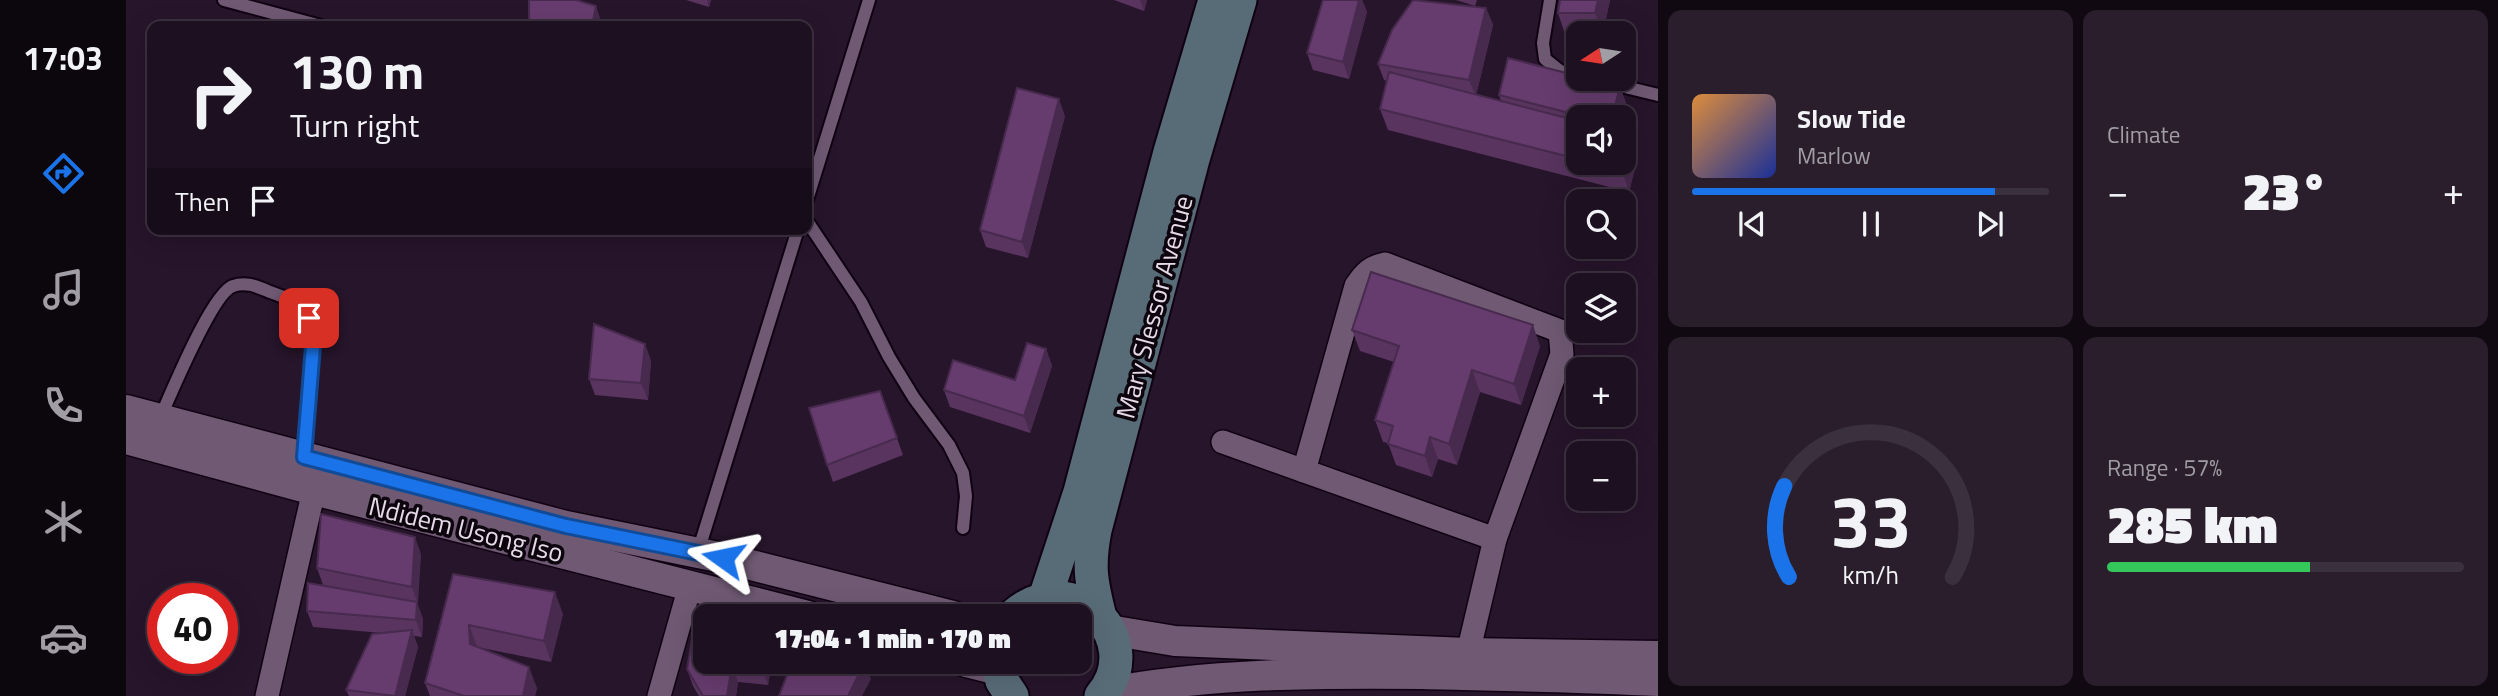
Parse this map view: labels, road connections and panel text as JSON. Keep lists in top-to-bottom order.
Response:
{
  "streets": {
    "main road": ["Mary Slessor Avenue"],
    "street": ["Ndidem Usong Iso"]
  },
  "north": "left",
  "page": {
    "tabs": "17:03",
    "tile": [
      "Climate",
      ["Range · 57%", "285 km"]
    ],
    "map_buttons": ["+", "−"],
    "turn": ["130 m", "Turn right"],
    "song": ["Slow Tide", "Marlow"],
    "heat": ["−", "23°", "+"],
    "then": "Then",
    "limit": "40",
    "trip": "17:04 · 1 min · 170 m",
    "gauge": ["33", "km/h"]
  }
}
